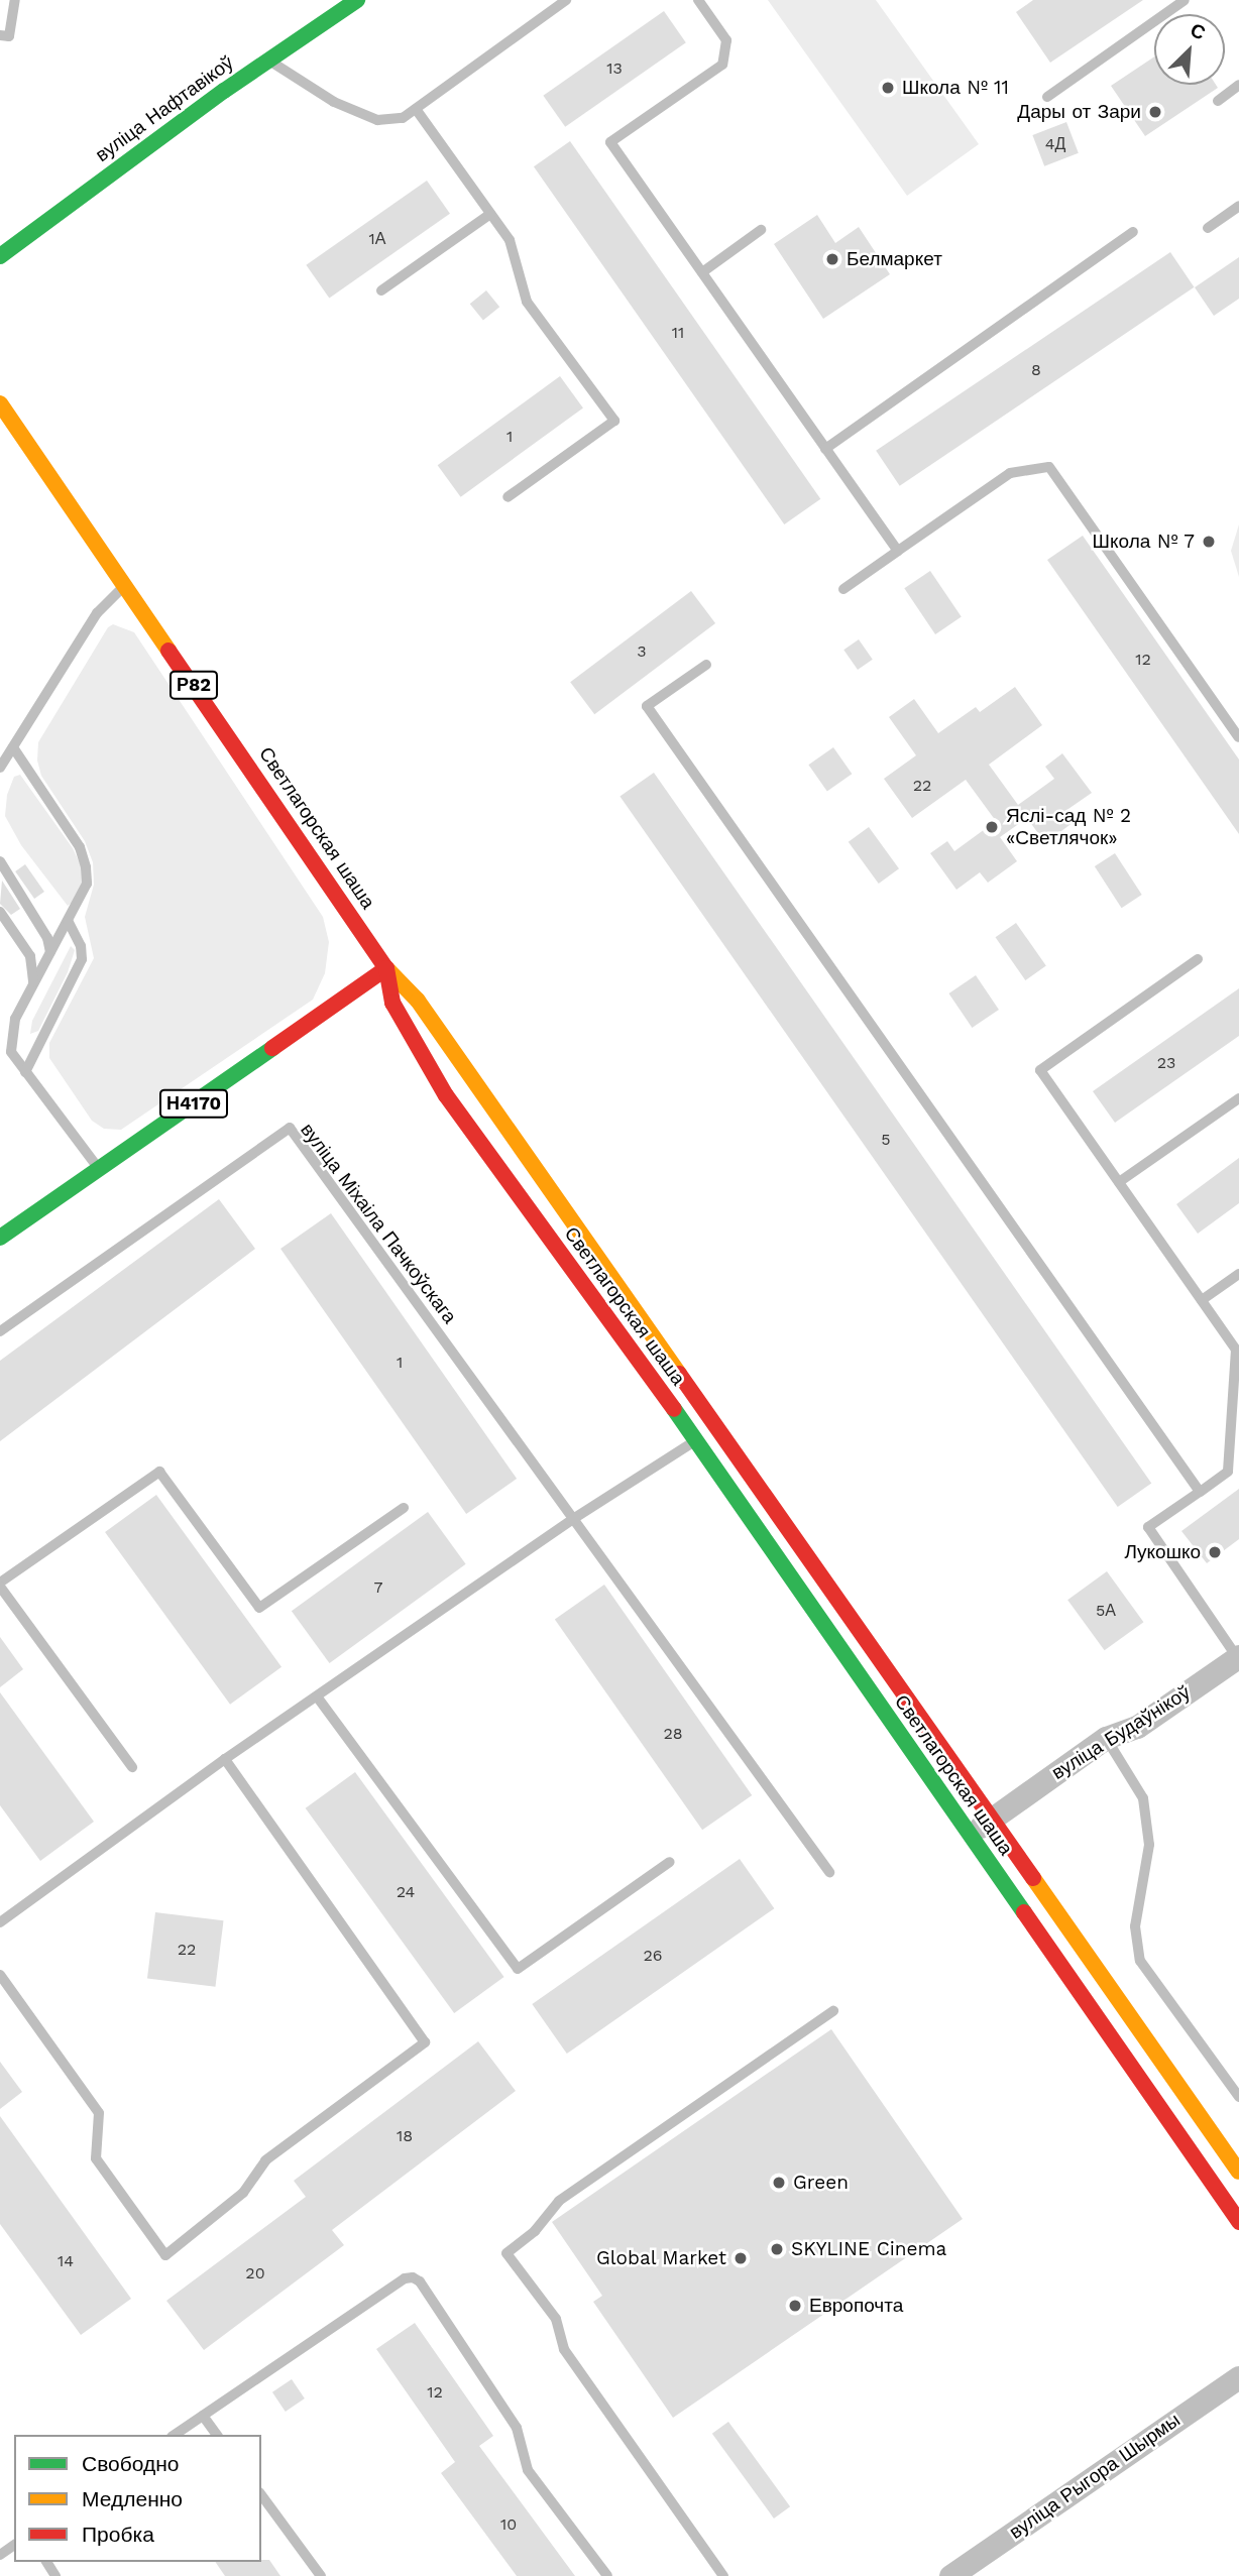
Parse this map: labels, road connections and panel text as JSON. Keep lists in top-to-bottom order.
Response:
{
  "streets": {
    "main road": [
      "вуліца Нафтавікоў",
      "Р82",
      "Светлагорская шаша",
      "Н4170"
    ],
    "street": ["вуліца Будаўнікоў", "вуліца Рыгора Шырмы"],
    "lane": ["вуліца Міхаіла Пачкоўскага"]
  },
  "crossings": [
    ["Светлагорская шаша", "Н4170"],
    ["Светлагорская шаша", "вуліца Будаўнікоў"]
  ],
  "places": [
    "Школа № 11",
    "Дары от Зари",
    "Белмаркет",
    "Школа № 7",
    "Яслі-сад № 2 «Светлячок»",
    "Лукошко",
    "Green",
    "SKYLINE Cinema",
    "Global Market",
    "Европочта"
  ],
  "house_numbers": [
    "13",
    "4Д",
    "1А",
    "11",
    "8",
    "1",
    "3",
    "12",
    "22",
    "23",
    "5",
    "1",
    "7",
    "5А",
    "28",
    "24",
    "22",
    "26",
    "18",
    "14",
    "20",
    "12",
    "10"
  ],
  "legend": ["Свободно", "Медленно", "Пробка"],
  "north": "top right"
}
